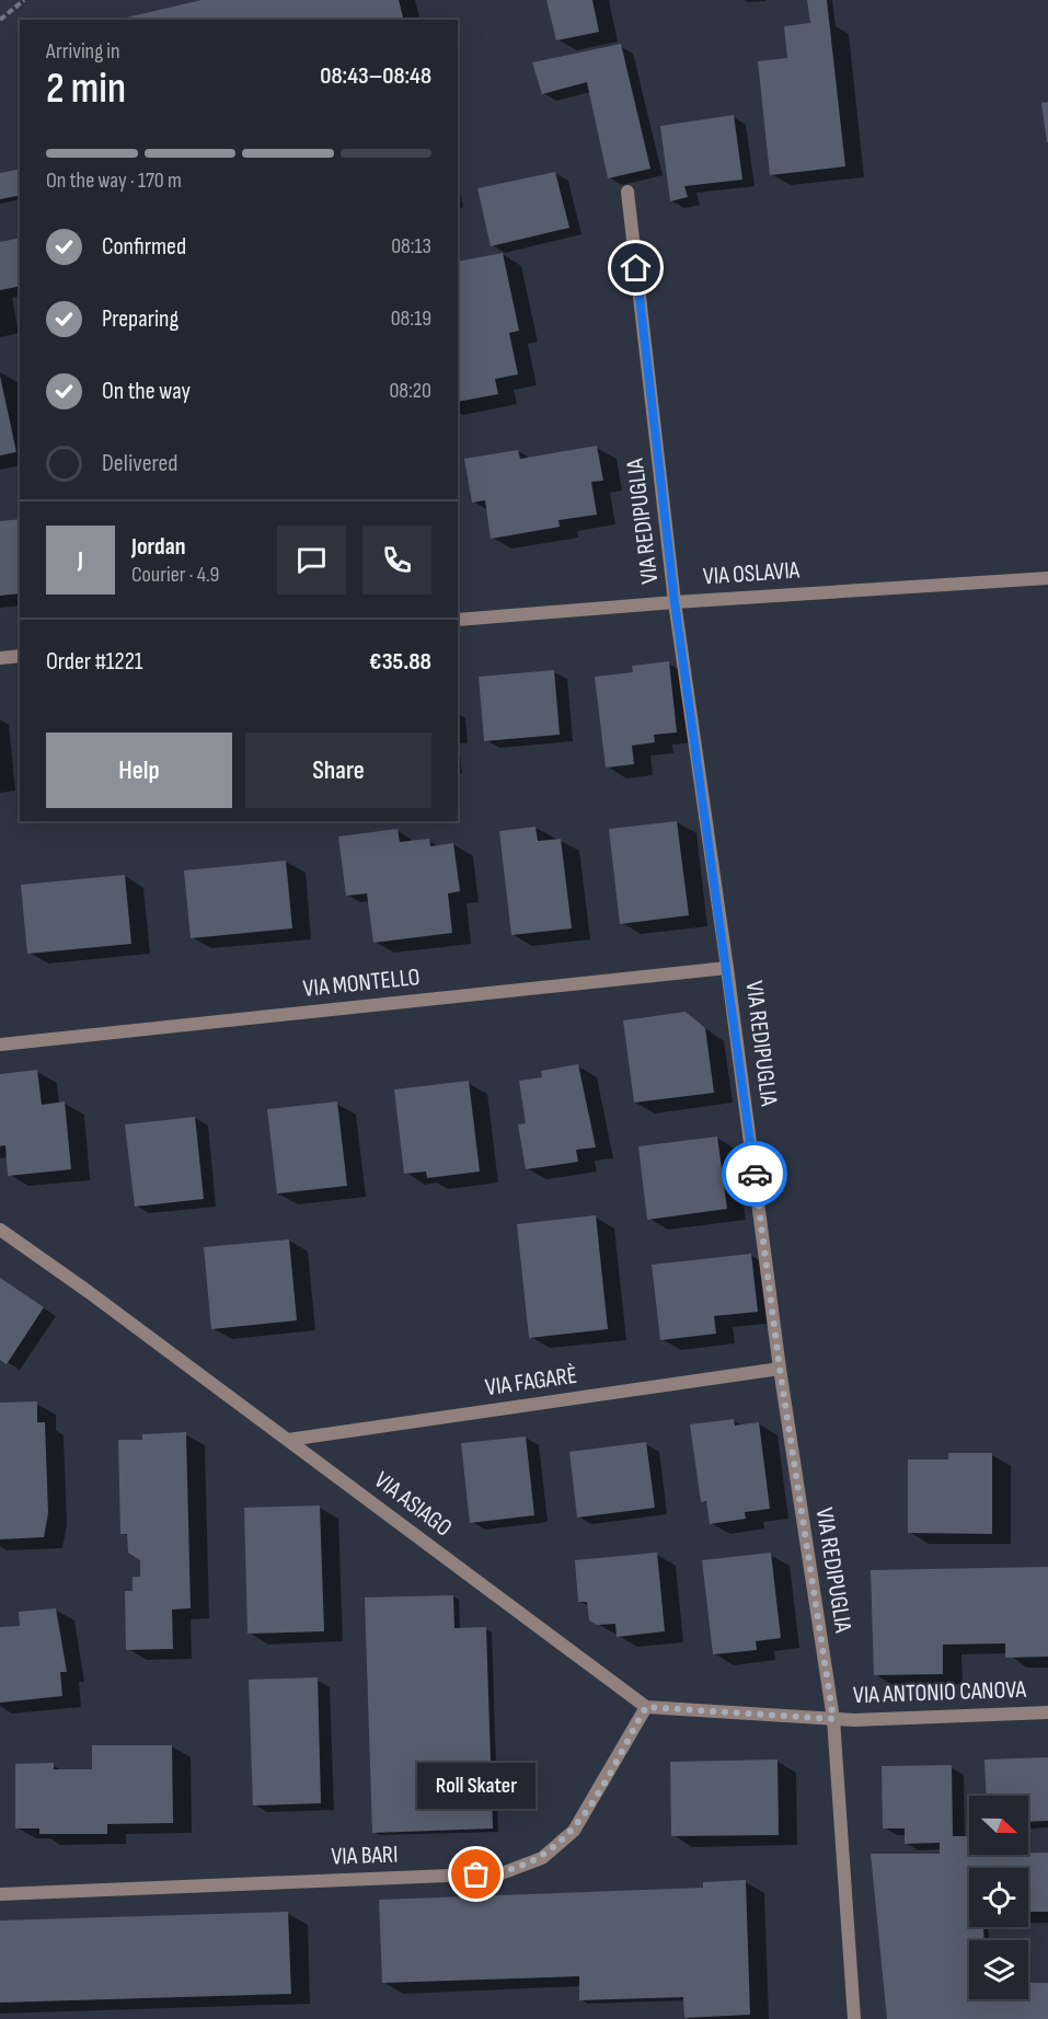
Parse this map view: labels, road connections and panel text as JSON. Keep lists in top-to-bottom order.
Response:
{
  "streets": {
    "street": [
      "VIA REDIPUGLIA",
      "VIA OSLAVIA",
      "VIA MONTELLO",
      "VIA FAGARÈ",
      "VIA ASIAGO",
      "VIA ANTONIO CANOVA",
      "VIA BARI"
    ]
  },
  "crossings": [
    ["VIA REDIPUGLIA", "VIA OSLAVIA"],
    ["VIA REDIPUGLIA", "VIA MONTELLO"],
    ["VIA REDIPUGLIA", "VIA FAGARÈ"],
    ["VIA REDIPUGLIA", "VIA ANTONIO CANOVA"],
    ["VIA FAGARÈ", "VIA ASIAGO"],
    ["VIA ASIAGO", "VIA BARI"]
  ],
  "places": ["Roll Skater"],
  "north": "right",
  "page": {
    "heading": ["2 min", "Arriving in", "08:43–08:48"],
    "panel": [
      "Jordan",
      "Courier · 4.9",
      "Order #1221",
      "€35.88"
    ],
    "bar": "On the way · 170 m",
    "list": [
      ["Confirmed", "08:13"],
      ["Preparing", "08:19"],
      ["On the way", "08:20"],
      "Delivered"
    ],
    "round": "J",
    "buttons": ["Help", "Share"],
    "bubble": "Roll Skater"
  }
}
